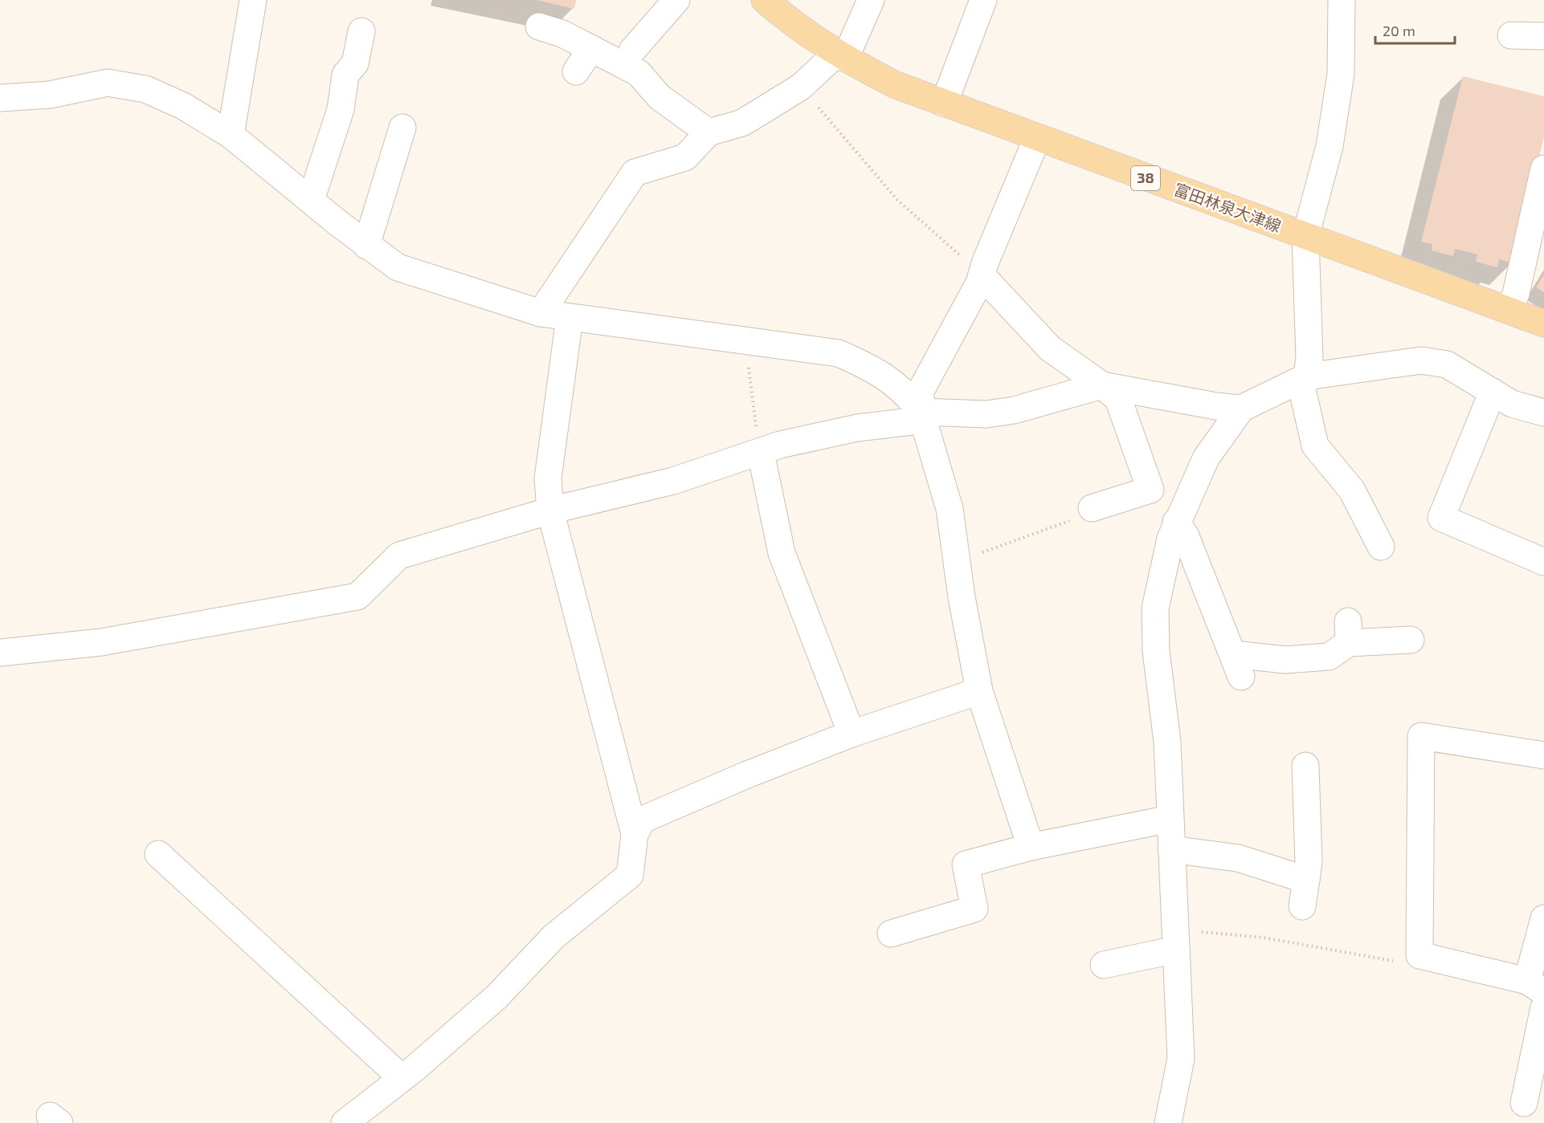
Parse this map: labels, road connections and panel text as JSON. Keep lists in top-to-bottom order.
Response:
{
  "streets": {
    "main road": ["38", "富田林泉大津線"]
  },
  "scale_bar": "20 m"
}
